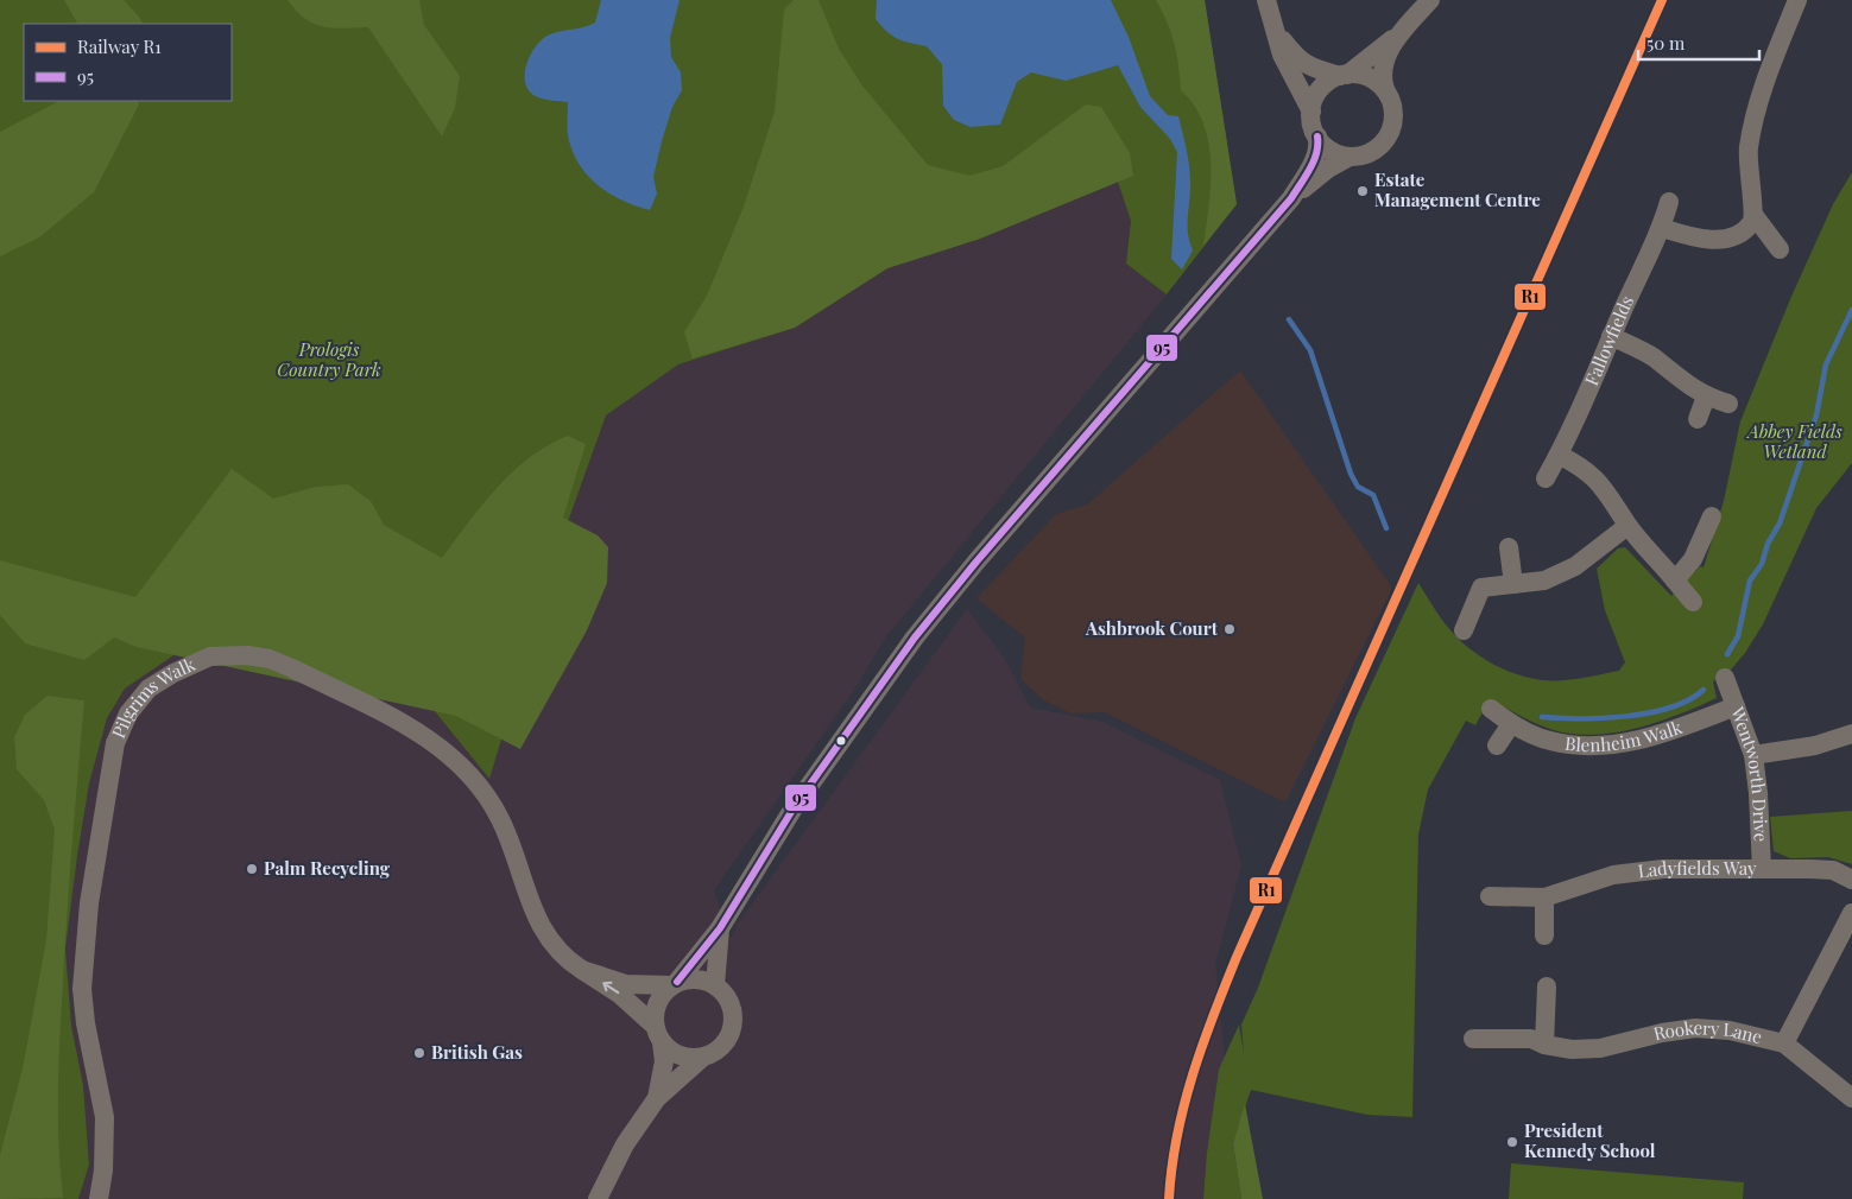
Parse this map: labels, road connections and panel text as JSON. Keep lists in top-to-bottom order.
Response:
{
  "streets": {
    "street": [
      "Fallowfields",
      "Pilgrims Walk",
      "Blenheim Walk",
      "Wentworth Drive",
      "Ladyfields Way",
      "Rookery Lane"
    ]
  },
  "crossings": [
    ["Blenheim Walk", "Wentworth Drive"],
    ["Wentworth Drive", "Ladyfields Way"]
  ],
  "parks": ["Prologis Country Park", "Abbey Fields Wetland"],
  "places": [
    "Estate Management Centre",
    "Ashbrook Court",
    "Palm Recycling",
    "British Gas",
    "President Kennedy School"
  ],
  "lines": ["rail line R1", "transit line 95"],
  "legend": ["Railway R1", "95"],
  "scale_bar": "50 m"
}
